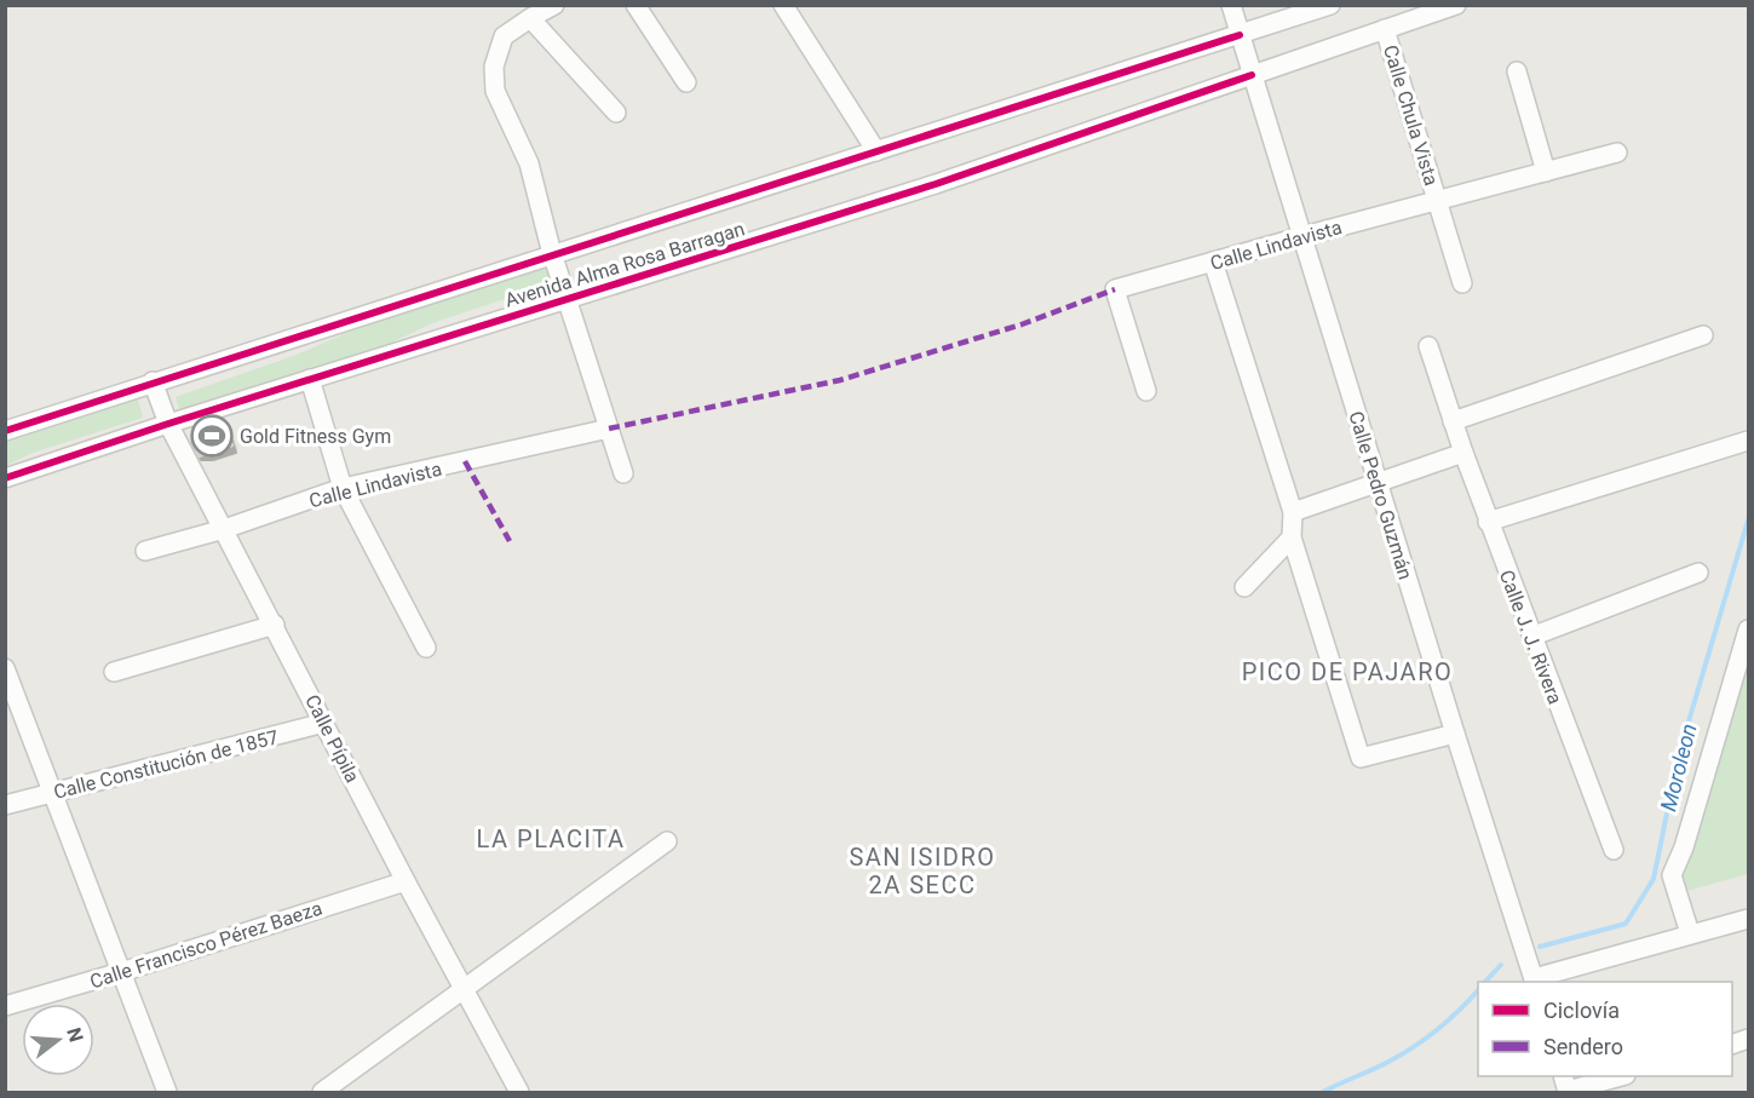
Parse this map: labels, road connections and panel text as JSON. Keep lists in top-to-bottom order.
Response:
{
  "streets": {
    "street": [
      "Calle Chula Vista",
      "Calle Lindavista",
      "Avenida Alma Rosa Barragan",
      "Calle Pedro Guzmán",
      "Calle J. J. Rivera",
      "Calle Pípila",
      "Calle Constitución de 1857",
      "Calle Francisco Pérez Baeza"
    ]
  },
  "crossings": [
    ["Calle Chula Vista", "Calle Lindavista"],
    ["Calle Chula Vista", "Avenida Alma Rosa Barragan"],
    ["Calle Lindavista", "Calle Pedro Guzmán"],
    ["Calle Lindavista", "Calle Pípila"],
    ["Avenida Alma Rosa Barragan", "Calle Pedro Guzmán"],
    ["Avenida Alma Rosa Barragan", "Calle Pípila"],
    ["Calle Pípila", "Calle Constitución de 1857"],
    ["Calle Pípila", "Calle Francisco Pérez Baeza"]
  ],
  "districts": ["PICO DE PAJARO", "LA PLACITA", "SAN ISIDRO 2A SECC"],
  "water": ["Moroleon"],
  "places": {
    "sports": ["Gold Fitness Gym"]
  },
  "legend": ["Ciclovía", "Sendero"],
  "north": "right"
}
